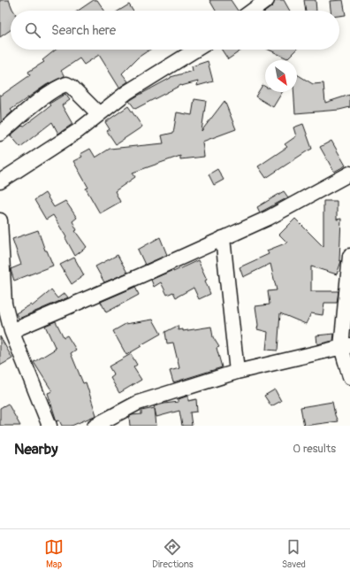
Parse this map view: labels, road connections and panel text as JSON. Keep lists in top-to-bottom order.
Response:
{
  "north": "bottom right",
  "page": {
    "search": "Search here",
    "heading": ["Nearby", "0 results"],
    "nav": ["Map", "Directions", "Saved"]
  }
}
